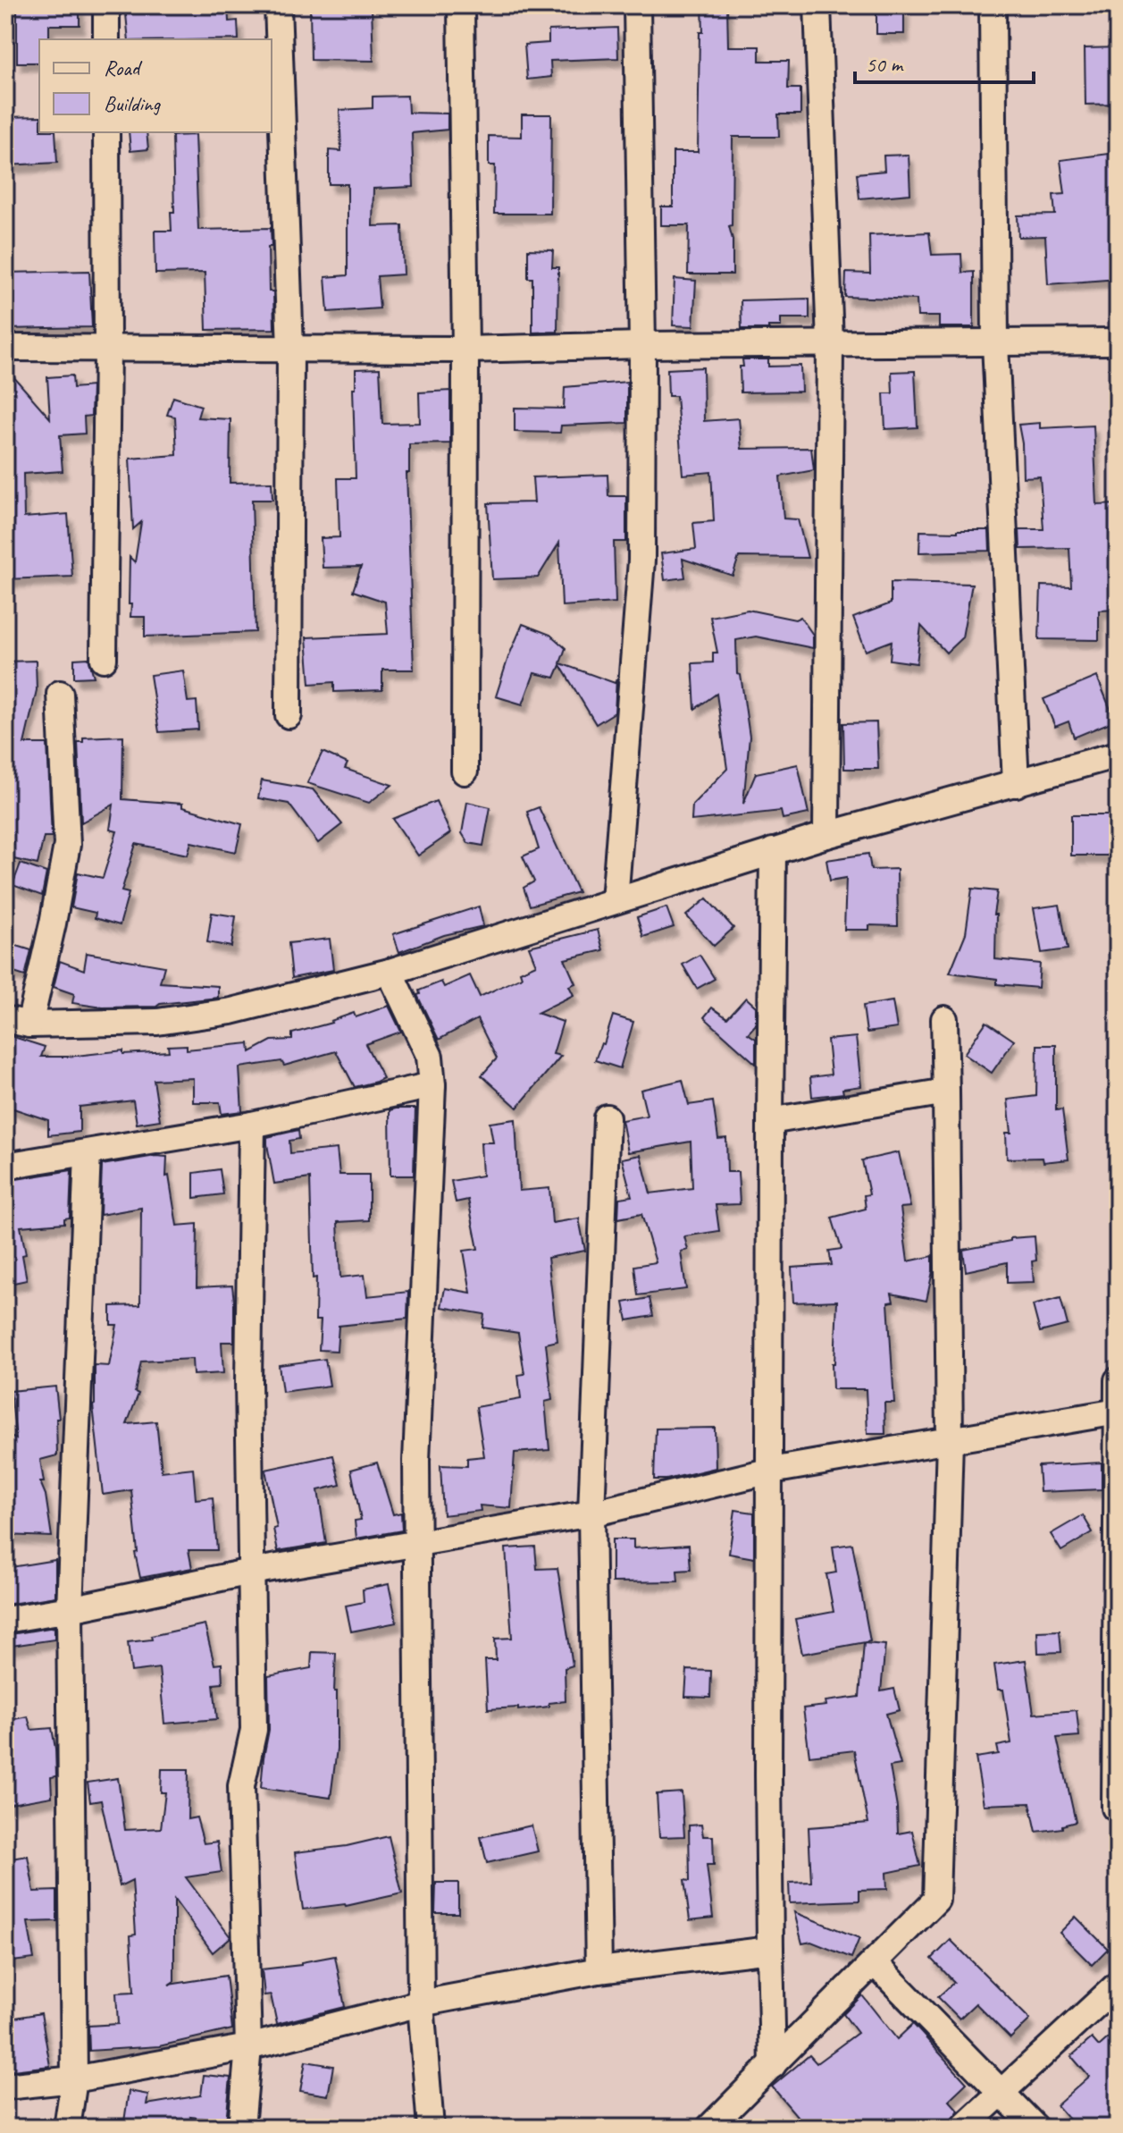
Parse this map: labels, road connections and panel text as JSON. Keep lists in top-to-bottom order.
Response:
{
  "legend": ["Road", "Building"],
  "scale_bar": "50 m"
}
